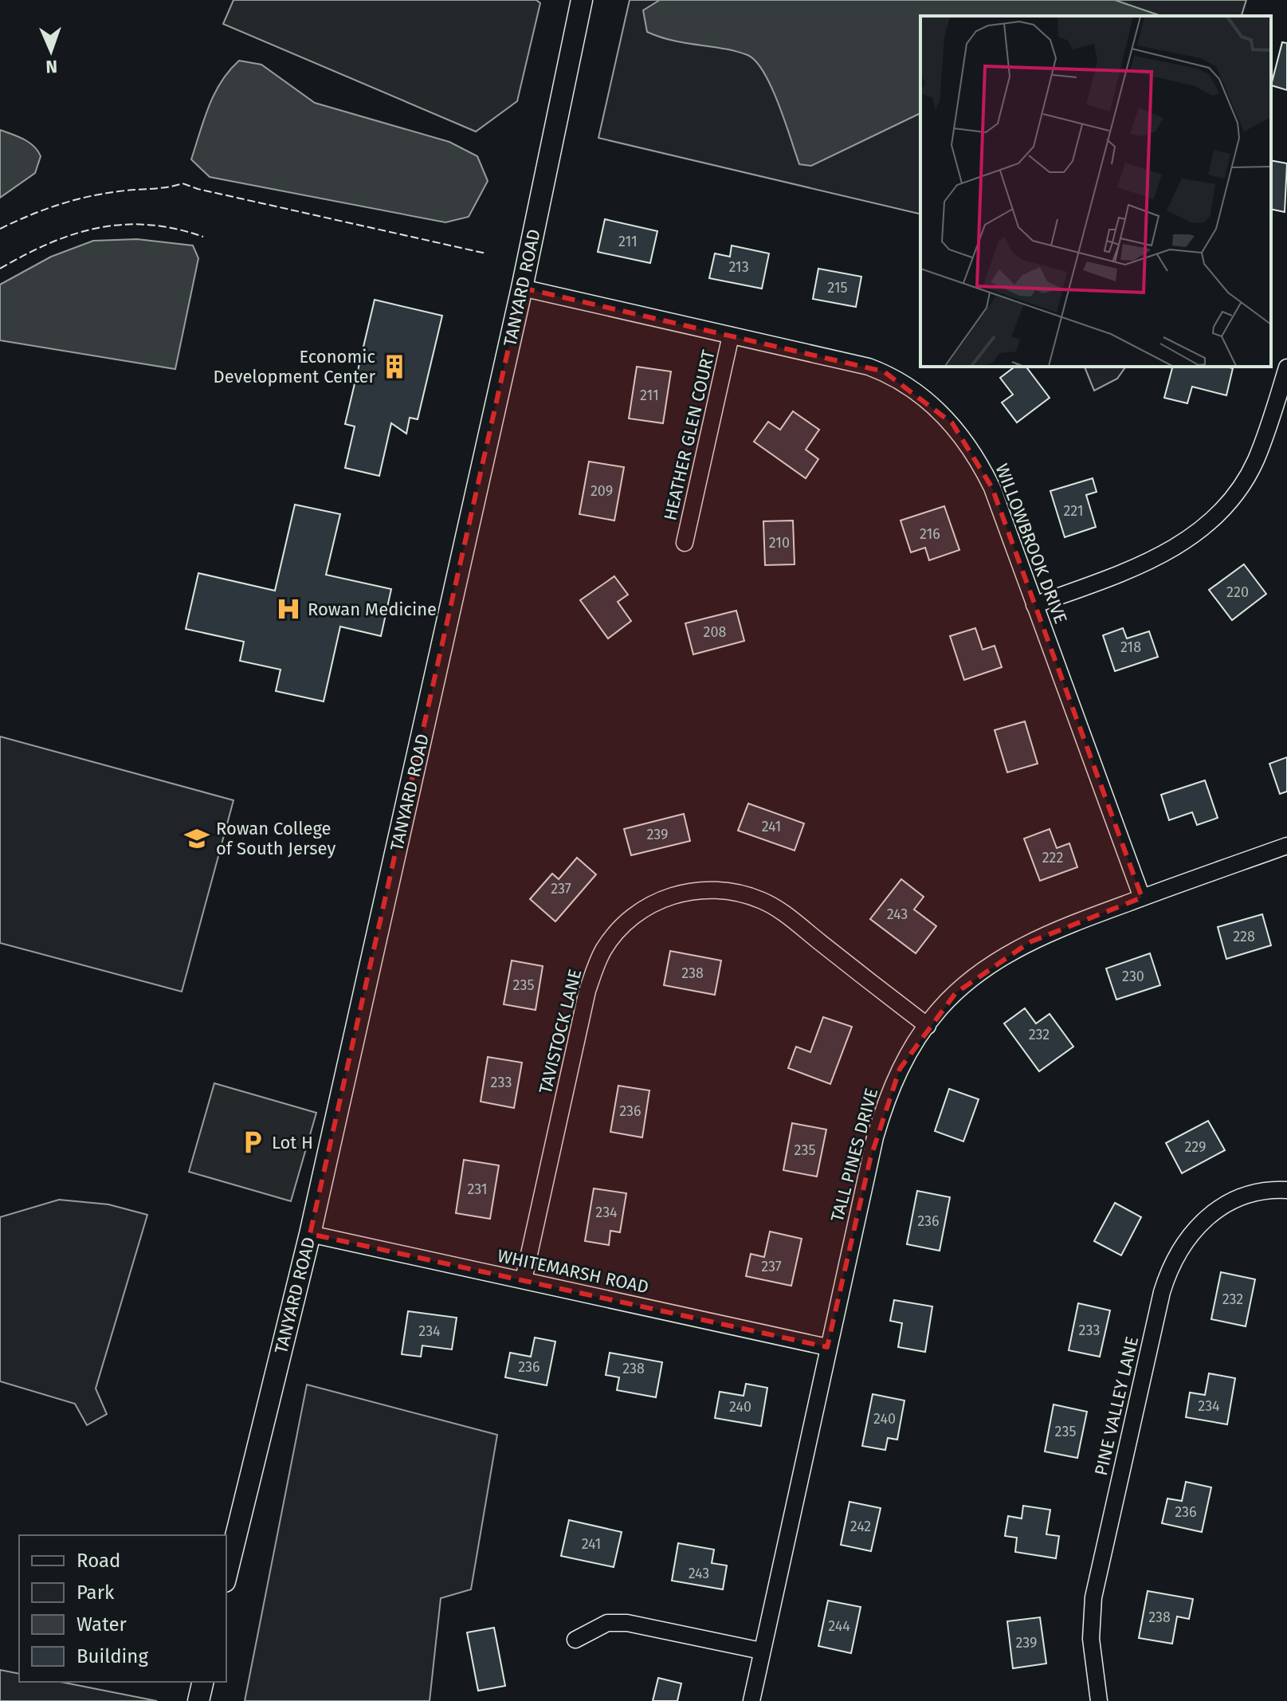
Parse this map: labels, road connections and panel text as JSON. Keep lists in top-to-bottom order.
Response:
{
  "streets": {
    "street": [
      "TANYARD ROAD",
      "HEATHER GLEN COURT",
      "WILLOWBROOK DRIVE",
      "TAVISTOCK LANE",
      "TALL PINES DRIVE",
      "WHITEMARSH ROAD",
      "PINE VALLEY LANE"
    ]
  },
  "crossings": [
    ["TANYARD ROAD", "WILLOWBROOK DRIVE"],
    ["TANYARD ROAD", "WHITEMARSH ROAD"],
    ["HEATHER GLEN COURT", "WILLOWBROOK DRIVE"],
    ["WILLOWBROOK DRIVE", "TALL PINES DRIVE"],
    ["TAVISTOCK LANE", "TALL PINES DRIVE"],
    ["TAVISTOCK LANE", "WHITEMARSH ROAD"],
    ["TALL PINES DRIVE", "WHITEMARSH ROAD"]
  ],
  "places": {
    "building": ["Economic Development Center"],
    "hospital": ["Rowan Medicine"],
    "school or university": ["Rowan College of South Jersey"],
    "parking": ["Lot H"]
  },
  "house_numbers": [
    "211",
    "213",
    "215",
    "211",
    "209",
    "221",
    "216",
    "210",
    "220",
    "208",
    "218",
    "241",
    "239",
    "222",
    "237",
    "243",
    "228",
    "238",
    "230",
    "235",
    "232",
    "233",
    "236",
    "229",
    "235",
    "231",
    "234",
    "236",
    "237",
    "232",
    "233",
    "234",
    "236",
    "238",
    "234",
    "240",
    "240",
    "235",
    "236",
    "242",
    "241",
    "243",
    "238",
    "244",
    "239"
  ],
  "legend": [
    "Road",
    "Park",
    "Water",
    "Building"
  ],
  "north": "bottom"
}
